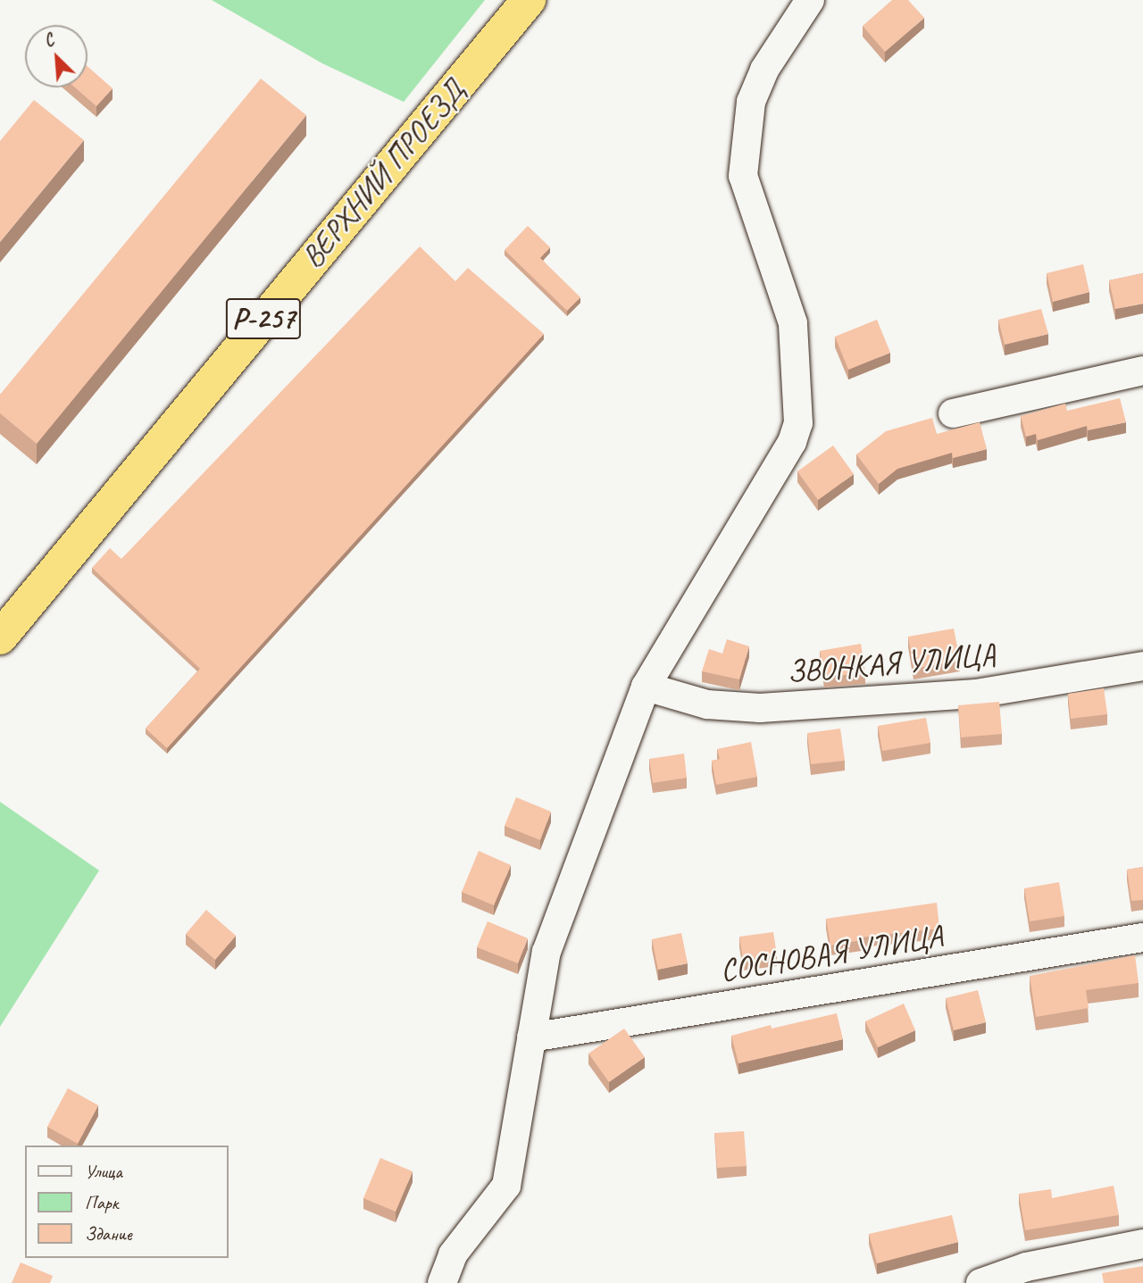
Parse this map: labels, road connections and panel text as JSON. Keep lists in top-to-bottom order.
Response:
{
  "streets": {
    "highway": ["ВЕРХНИЙ ПРОЕЗД", "Р-257"],
    "street": ["ЗВОНКАЯ УЛИЦА", "СОСНОВАЯ УЛИЦА"]
  },
  "legend": ["Улица", "Парк", "Здание"],
  "north": "top left"
}
